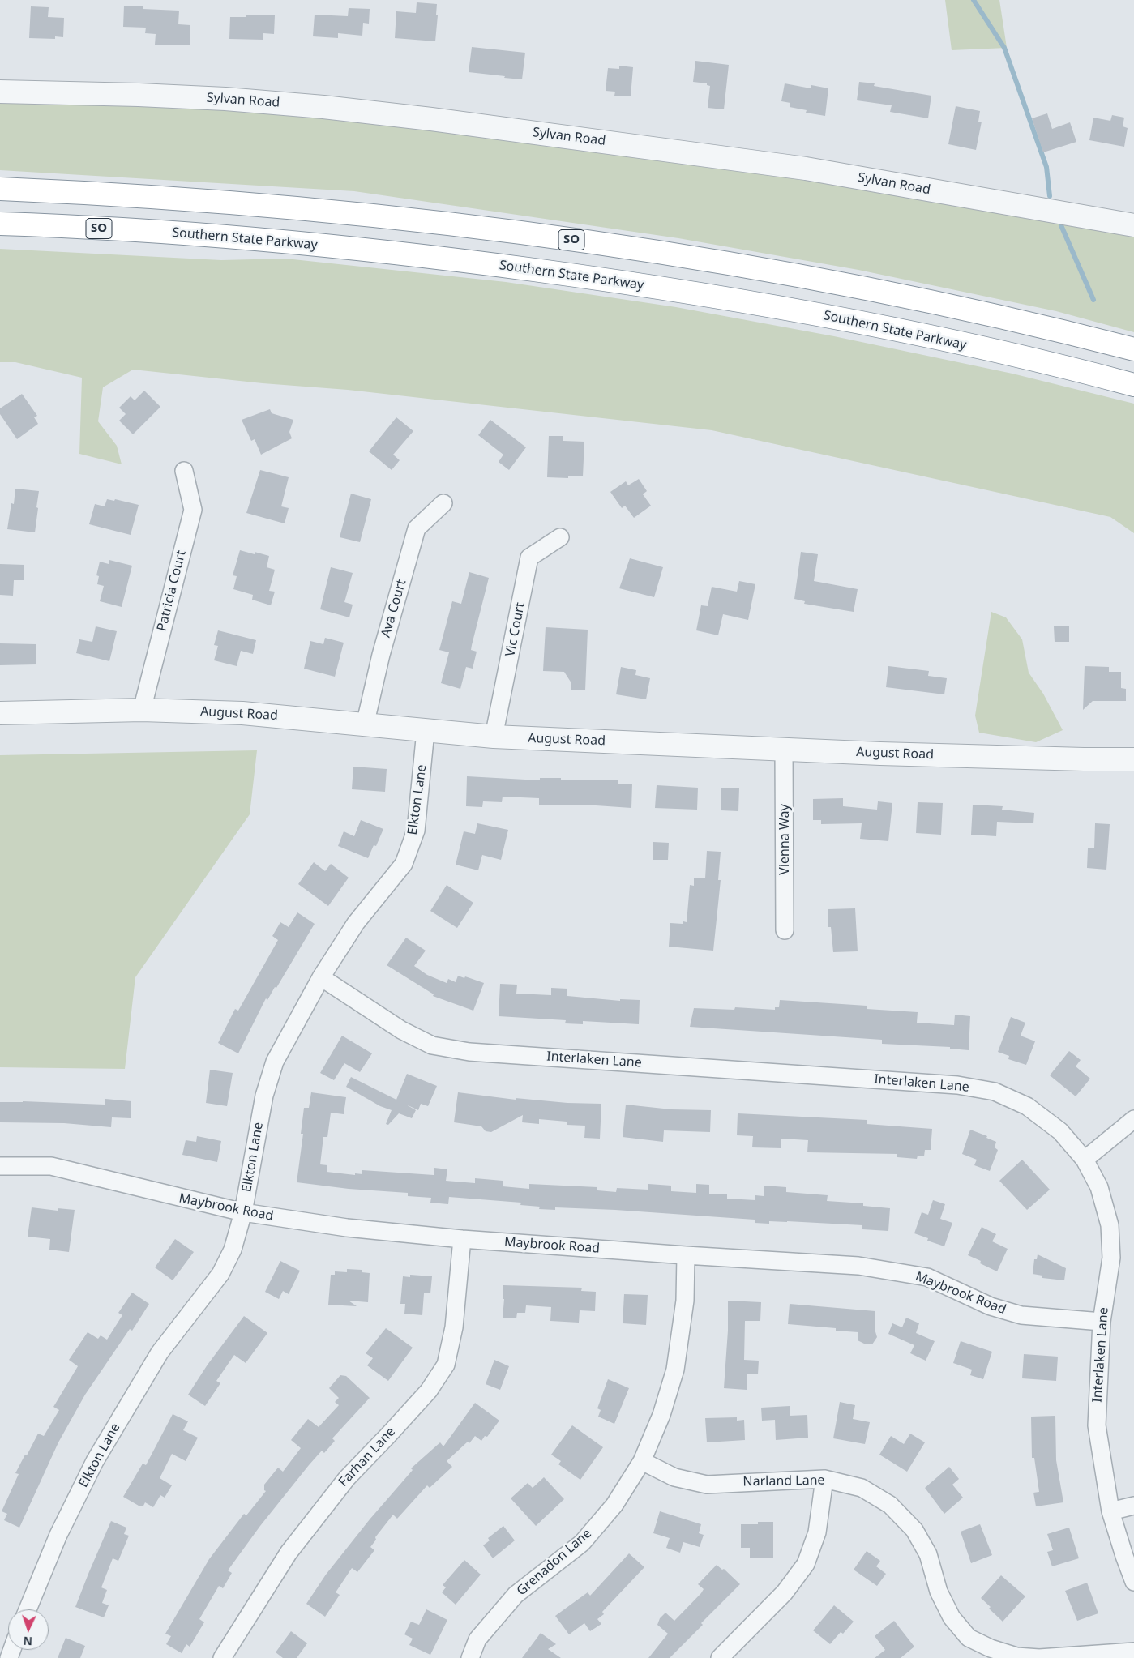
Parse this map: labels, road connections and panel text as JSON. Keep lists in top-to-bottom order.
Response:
{
  "streets": {
    "highway": ["SO", "Southern State Parkway"],
    "street": [
      "Sylvan Road",
      "Patricia Court",
      "Ava Court",
      "Vic Court",
      "August Road",
      "Elkton Lane",
      "Vienna Way",
      "Interlaken Lane",
      "Maybrook Road",
      "Farhan Lane",
      "Narland Lane",
      "Grenadon Lane"
    ]
  },
  "crossings": [
    ["Patricia Court", "August Road"],
    ["Ava Court", "August Road"],
    ["Vic Court", "August Road"],
    ["August Road", "Elkton Lane"],
    ["August Road", "Vienna Way"],
    ["Elkton Lane", "Interlaken Lane"],
    ["Elkton Lane", "Maybrook Road"],
    ["Interlaken Lane", "Maybrook Road"],
    ["Maybrook Road", "Farhan Lane"],
    ["Maybrook Road", "Grenadon Lane"],
    ["Narland Lane", "Grenadon Lane"]
  ],
  "north": "bottom"
}
